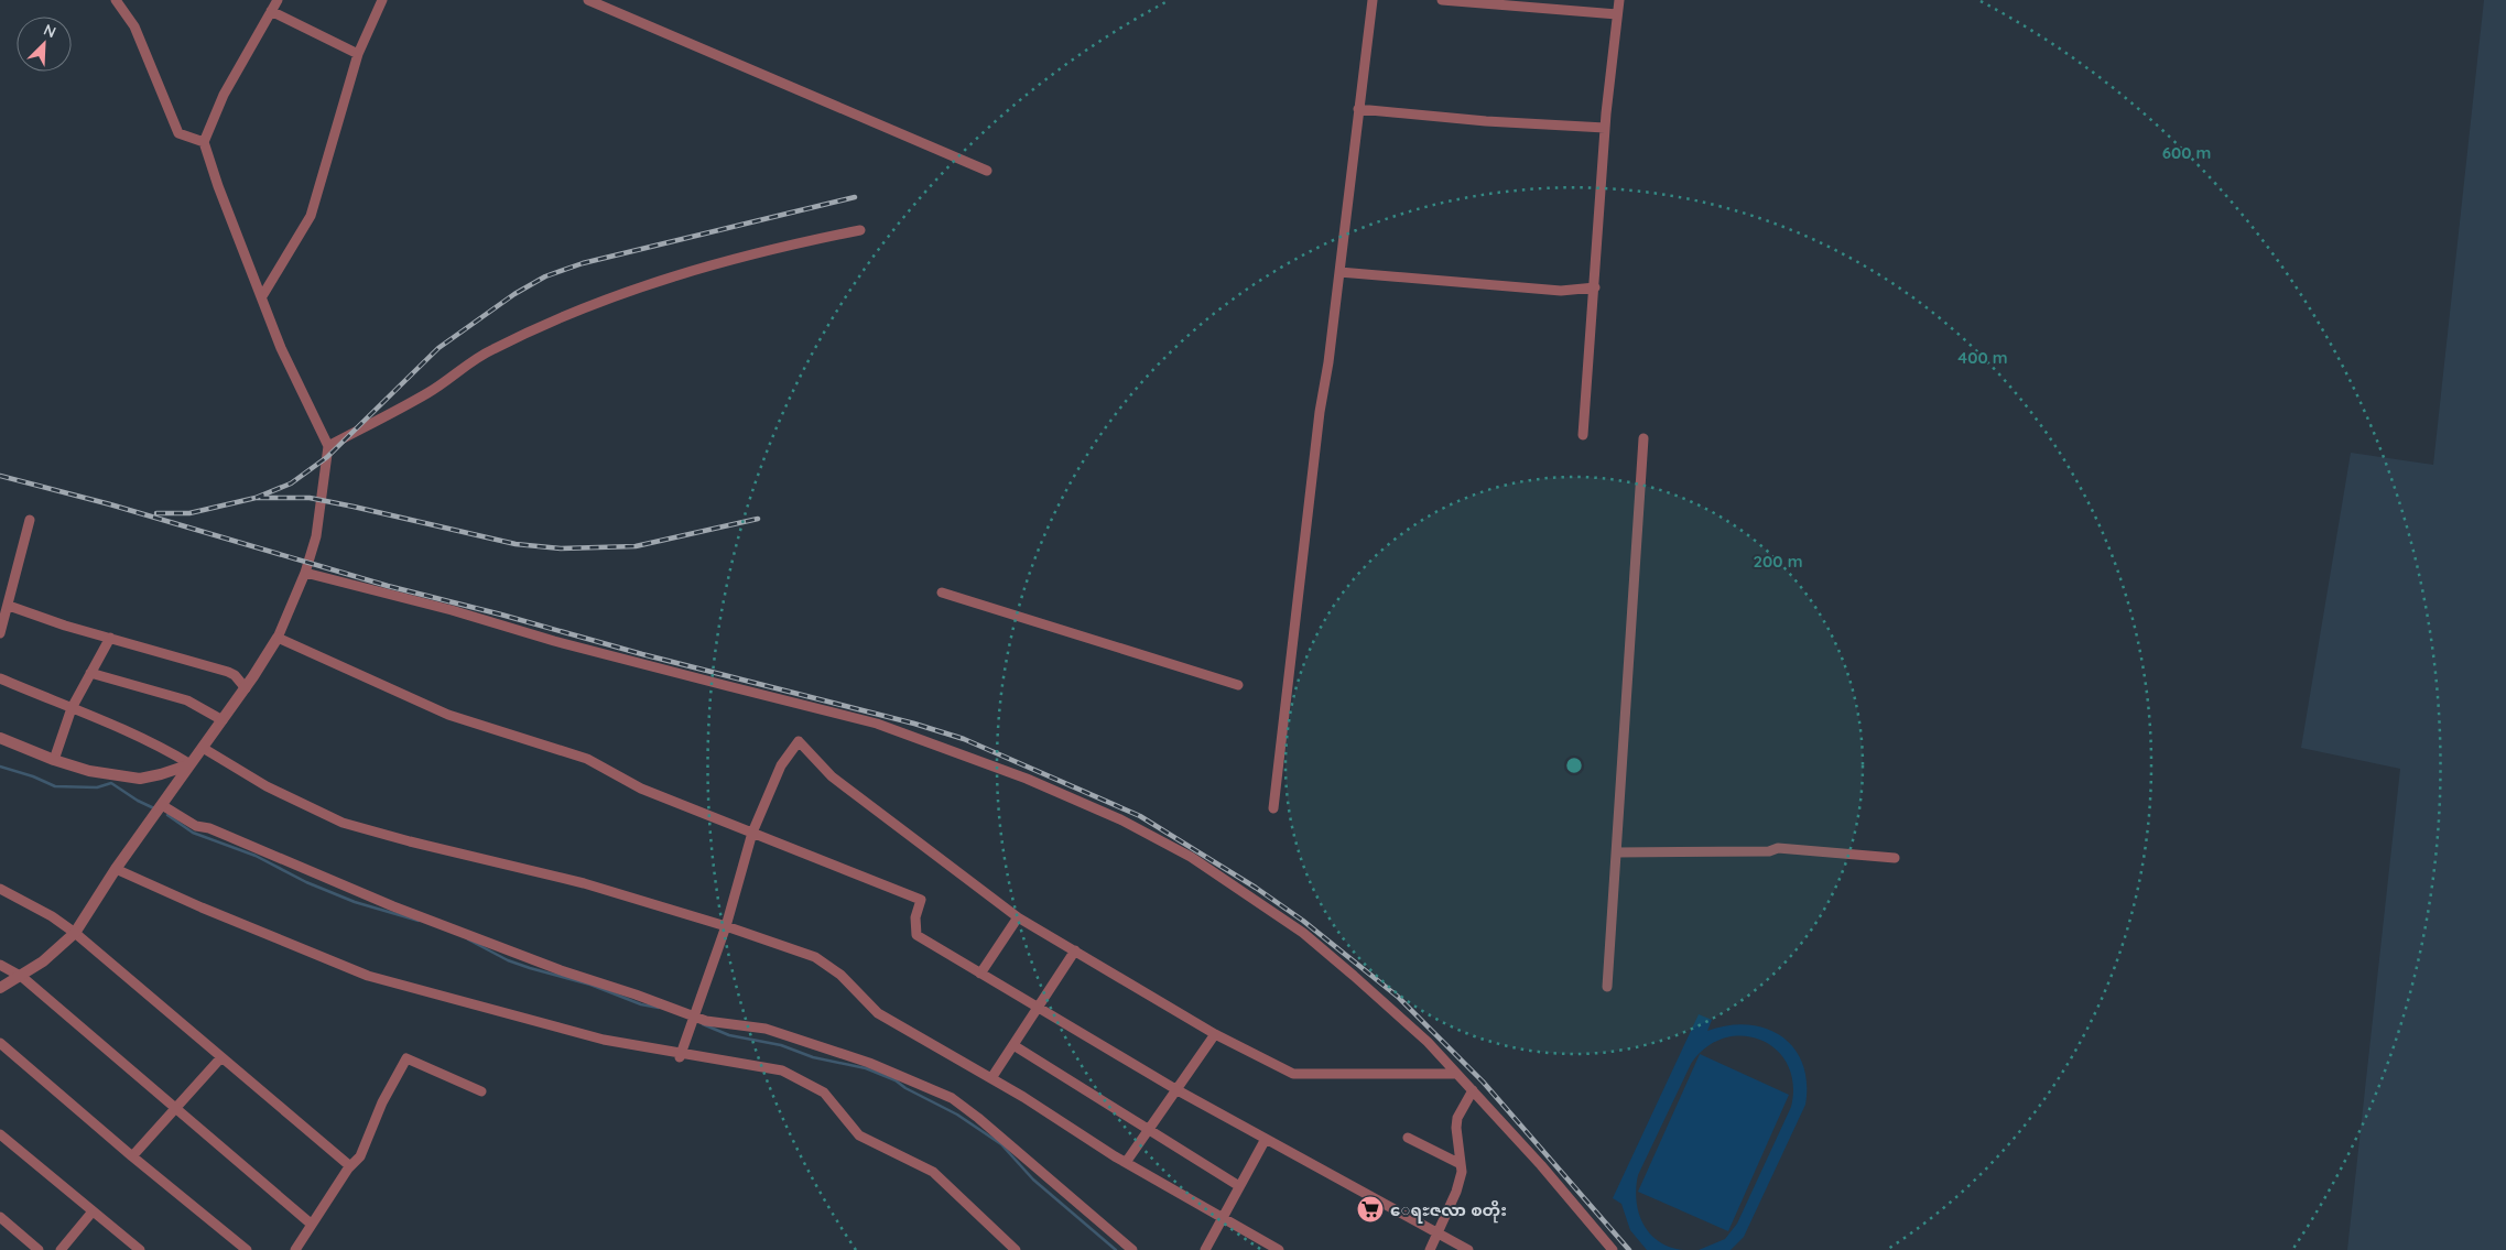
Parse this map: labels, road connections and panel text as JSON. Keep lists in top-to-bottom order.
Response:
{
  "places": {
    "supermarket": ["ေရႊဇလာ စတိုး"]
  },
  "north": "top right",
  "rings": ["600 m", "400 m", "200 m"]
}
